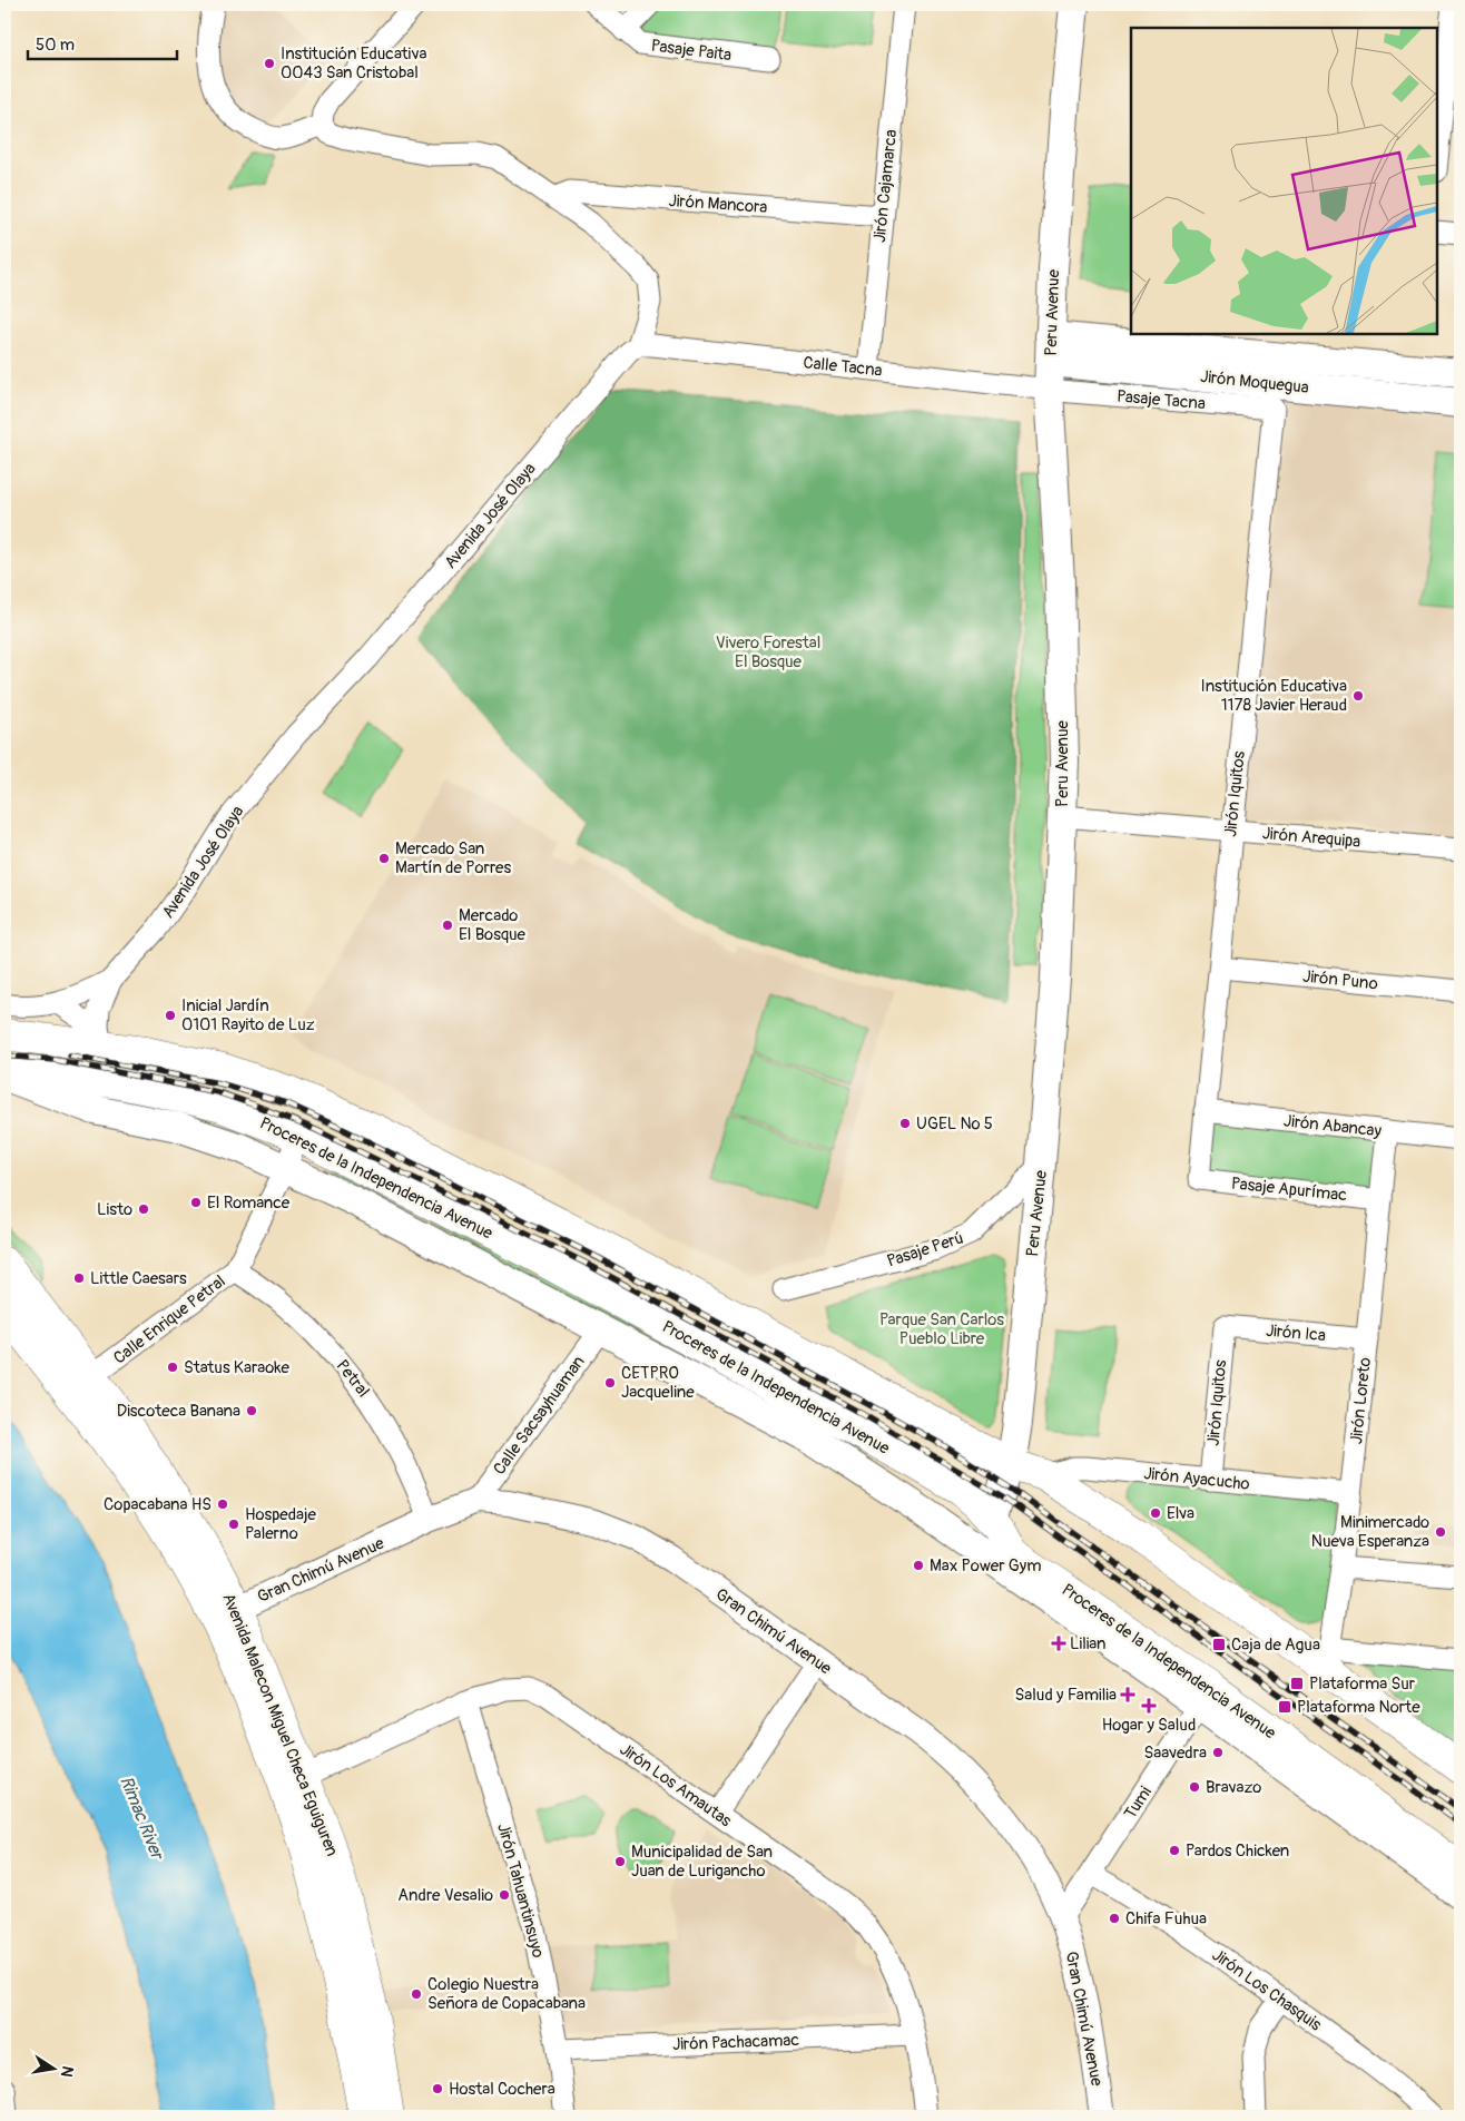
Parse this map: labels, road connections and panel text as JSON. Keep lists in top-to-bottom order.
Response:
{
  "streets": {
    "main road": [
      "Peru Avenue",
      "Jirón Moquegua",
      "Proceres de la Independencia Avenue",
      "Avenida Malecon Miguel Checa Eguiguren"
    ],
    "street": [
      "Pasaje Paita",
      "Jirón Cajamarca",
      "Jirón Mancora",
      "Calle Tacna",
      "Pasaje Tacna",
      "Avenida José Olaya",
      "Jirón Iquitos",
      "Jirón Arequipa",
      "Jirón Puno",
      "Jirón Abancay",
      "Pasaje Apurímac",
      "Pasaje Perú",
      "Calle Enrique Petral",
      "Jirón Ica",
      "Petral",
      "Jirón Loreto",
      "Calle Sacsayhuaman",
      "Jirón Ayacucho",
      "Gran Chimú Avenue",
      "Jirón Los Amautas",
      "Tumi",
      "Jirón Tahuantinsuyo",
      "Jirón Los Chasquis",
      "Jirón Pachacamac"
    ]
  },
  "crossings": [
    ["Jirón Cajamarca", "Jirón Mancora"],
    ["Jirón Cajamarca", "Calle Tacna"],
    ["Peru Avenue", "Calle Tacna"],
    ["Peru Avenue", "Jirón Moquegua"],
    ["Peru Avenue", "Pasaje Tacna"],
    ["Peru Avenue", "Jirón Arequipa"],
    ["Peru Avenue", "Proceres de la Independencia Avenue"],
    ["Peru Avenue", "Pasaje Perú"],
    ["Calle Tacna", "Jirón Moquegua"],
    ["Calle Tacna", "Pasaje Tacna"],
    ["Calle Tacna", "Avenida José Olaya"],
    ["Jirón Moquegua", "Pasaje Tacna"],
    ["Pasaje Tacna", "Jirón Iquitos"],
    ["Jirón Iquitos", "Jirón Arequipa"],
    ["Jirón Iquitos", "Jirón Puno"],
    ["Jirón Iquitos", "Jirón Abancay"],
    ["Jirón Iquitos", "Pasaje Apurímac"],
    ["Jirón Iquitos", "Jirón Ica"],
    ["Jirón Iquitos", "Jirón Ayacucho"],
    ["Jirón Abancay", "Jirón Loreto"],
    ["Proceres de la Independencia Avenue", "Calle Enrique Petral"],
    ["Proceres de la Independencia Avenue", "Calle Sacsayhuaman"],
    ["Proceres de la Independencia Avenue", "Tumi"],
    ["Pasaje Apurímac", "Jirón Loreto"],
    ["Calle Enrique Petral", "Petral"],
    ["Calle Enrique Petral", "Avenida Malecon Miguel Checa Eguiguren"],
    ["Jirón Ica", "Jirón Loreto"],
    ["Petral", "Gran Chimú Avenue"],
    ["Jirón Loreto", "Jirón Ayacucho"],
    ["Calle Sacsayhuaman", "Gran Chimú Avenue"],
    ["Gran Chimú Avenue", "Avenida Malecon Miguel Checa Eguiguren"],
    ["Gran Chimú Avenue", "Tumi"],
    ["Avenida Malecon Miguel Checa Eguiguren", "Jirón Los Amautas"],
    ["Jirón Los Amautas", "Jirón Tahuantinsuyo"],
    ["Jirón Los Amautas", "Jirón Pachacamac"],
    ["Tumi", "Jirón Los Chasquis"],
    ["Jirón Tahuantinsuyo", "Jirón Pachacamac"]
  ],
  "water": ["Rimac River"],
  "parks": ["Vivero Forestal El Bosque", "Parque San Carlos Pueblo Libre"],
  "places": {
    "other": [
      "Institución Educativa 0043 San Cristobal",
      "Institución Educativa 1178 Javier Heraud",
      "Mercado San Martín de Porres",
      "Mercado El Bosque",
      "Inicial Jardín 0101 Rayito de Luz",
      "UGEL Nº 5",
      "El Romance",
      "Listo",
      "Little Caesars",
      "Status Karaoke",
      "CETPRO Jacqueline",
      "Discoteca Banana",
      "Copacabana HS",
      "Elva",
      "Hospedaje Palerno",
      "Minimercado Nueva Esperanza",
      "Max Power Gym",
      "Saavedra",
      "Bravazo",
      "Pardos Chicken",
      "Municipalidad de San Juan de Lurigancho",
      "Andre Vesalio",
      "Chifa Fuhua",
      "Colegio Nuestra Señora de Copacabana",
      "Hostal Cochera"
    ],
    "health": ["Lilian", "Salud y Familia", "Hogar y Salud"],
    "transit": ["Caja de Agua", "Plataforma Sur", "Plataforma Norte"]
  },
  "scale_bar": "50 m",
  "north": "right"
}
